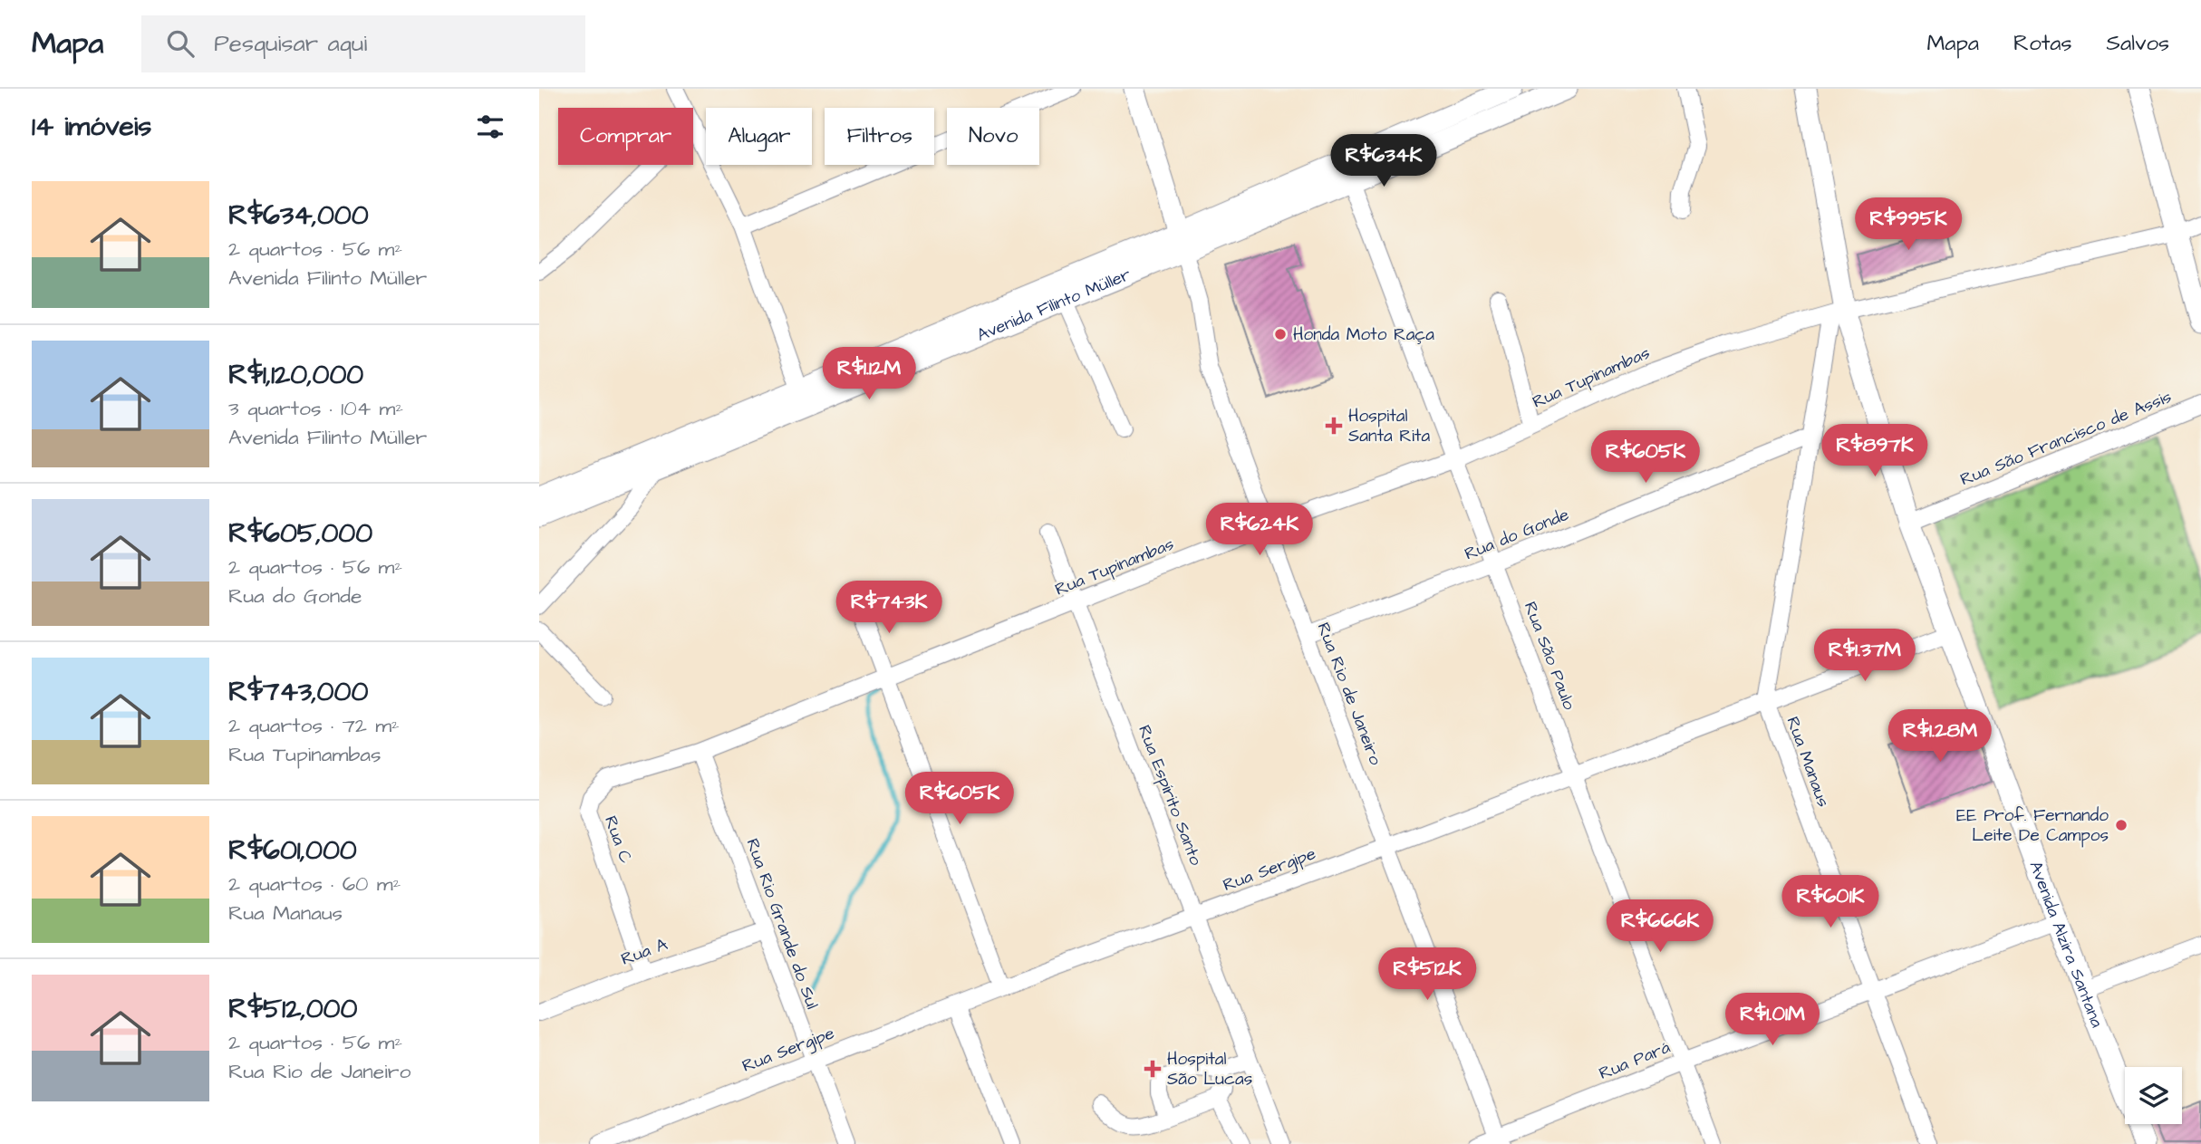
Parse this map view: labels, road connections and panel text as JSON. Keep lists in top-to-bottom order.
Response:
{
  "streets": {
    "main road": ["Avenida Filinto Müller", "Avenida Alzira Santana"],
    "street": [
      "Rua Tupinambas",
      "Rua São Francisco de Assis",
      "Rua do Gonde",
      "Rua São Paulo",
      "Rua Rio de Janeiro",
      "Rua Manaus",
      "Rua Espírito Santo",
      "Rua C",
      "Rua Sergipe",
      "Rua Rio Grande do Sul",
      "Rua A",
      "Rua Pará"
    ]
  },
  "crossings": [
    ["Avenida Filinto Müller", "Rua São Paulo"],
    ["Avenida Filinto Müller", "Rua Rio de Janeiro"],
    ["Rua Tupinambas", "Rua São Paulo"],
    ["Rua Tupinambas", "Rua Rio de Janeiro"],
    ["Rua Tupinambas", "Rua Manaus"],
    ["Rua Tupinambas", "Rua Espírito Santo"],
    ["Rua Tupinambas", "Rua C"],
    ["Rua Tupinambas", "Rua Rio Grande do Sul"],
    ["Rua Tupinambas", "Avenida Alzira Santana"],
    ["Rua São Francisco de Assis", "Avenida Alzira Santana"],
    ["Rua do Gonde", "Rua São Paulo"],
    ["Rua do Gonde", "Rua Rio de Janeiro"],
    ["Rua do Gonde", "Rua Manaus"],
    ["Rua São Paulo", "Rua Sergipe"],
    ["Rua São Paulo", "Rua Pará"],
    ["Rua Rio de Janeiro", "Rua Sergipe"],
    ["Rua Rio de Janeiro", "Rua Pará"],
    ["Rua Manaus", "Rua Sergipe"],
    ["Rua Manaus", "Avenida Alzira Santana"],
    ["Rua Manaus", "Rua Pará"],
    ["Rua Espírito Santo", "Rua Sergipe"],
    ["Rua C", "Rua Rio Grande do Sul"],
    ["Rua C", "Rua A"],
    ["Rua Sergipe", "Rua Rio Grande do Sul"],
    ["Rua Sergipe", "Avenida Alzira Santana"],
    ["Rua Rio Grande do Sul", "Rua A"],
    ["Avenida Alzira Santana", "Rua Pará"]
  ],
  "places": {
    "other": ["Honda Moto Raça", "EE Prof. Fernando Leite De Campos"],
    "health": ["Hospital Santa Rita", "Hospital São Lucas"]
  },
  "page": {
    "header": "Mapa",
    "search": "Pesquisar aqui",
    "nav": ["Mapa", "Rotas", "Salvos"],
    "heading": "14 imóveis",
    "chip": [
      "Comprar",
      "Alugar",
      "Filtros",
      "Novo"
    ],
    "price": [
      "R$634K",
      "R$995K",
      "R$1.12M",
      "R$897K",
      "R$605K",
      "R$624K",
      "R$743K",
      "R$1.37M",
      "R$1.28M",
      "R$605K",
      "R$601K",
      "R$666K",
      "R$512K",
      "R$1.01M"
    ],
    "list": [
      {
        "name": "R$634,000",
        "note": "2 quartos · 56 m² · Avenida Filinto Müller"
      },
      {
        "name": "R$1,120,000",
        "note": "3 quartos · 104 m² · Avenida Filinto Müller"
      },
      {
        "name": "R$605,000",
        "note": "2 quartos · 56 m² · Rua do Gonde"
      },
      {
        "name": "R$743,000",
        "note": "2 quartos · 72 m² · Rua Tupinambas"
      },
      {
        "name": "R$601,000",
        "note": "2 quartos · 60 m² · Rua Manaus"
      },
      {
        "name": "R$512,000",
        "note": "2 quartos · 56 m² · Rua Rio de Janeiro"
      }
    ]
  }
}
